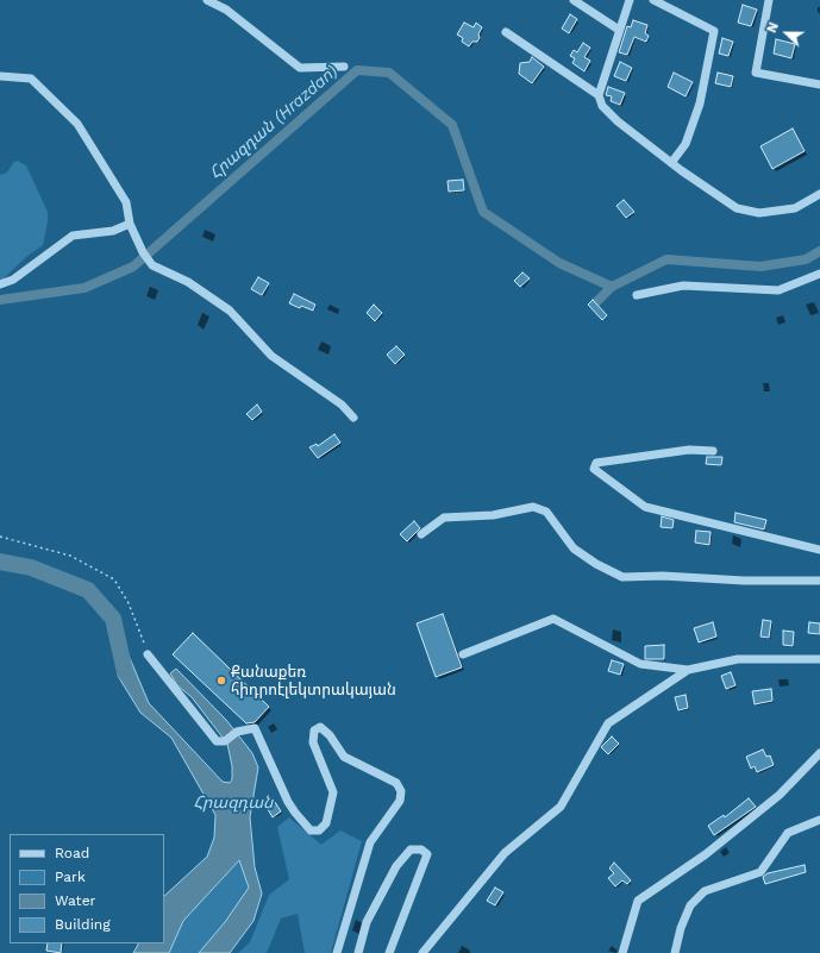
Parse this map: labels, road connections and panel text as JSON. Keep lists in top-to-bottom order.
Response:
{
  "water": ["Հրազդան (Hrazdan)", "Հրազդան"],
  "places": ["Քանաքեռ հիդրոէլեկտրակայան"],
  "legend": [
    "Road",
    "Park",
    "Water",
    "Building"
  ],
  "north": "left"
}
